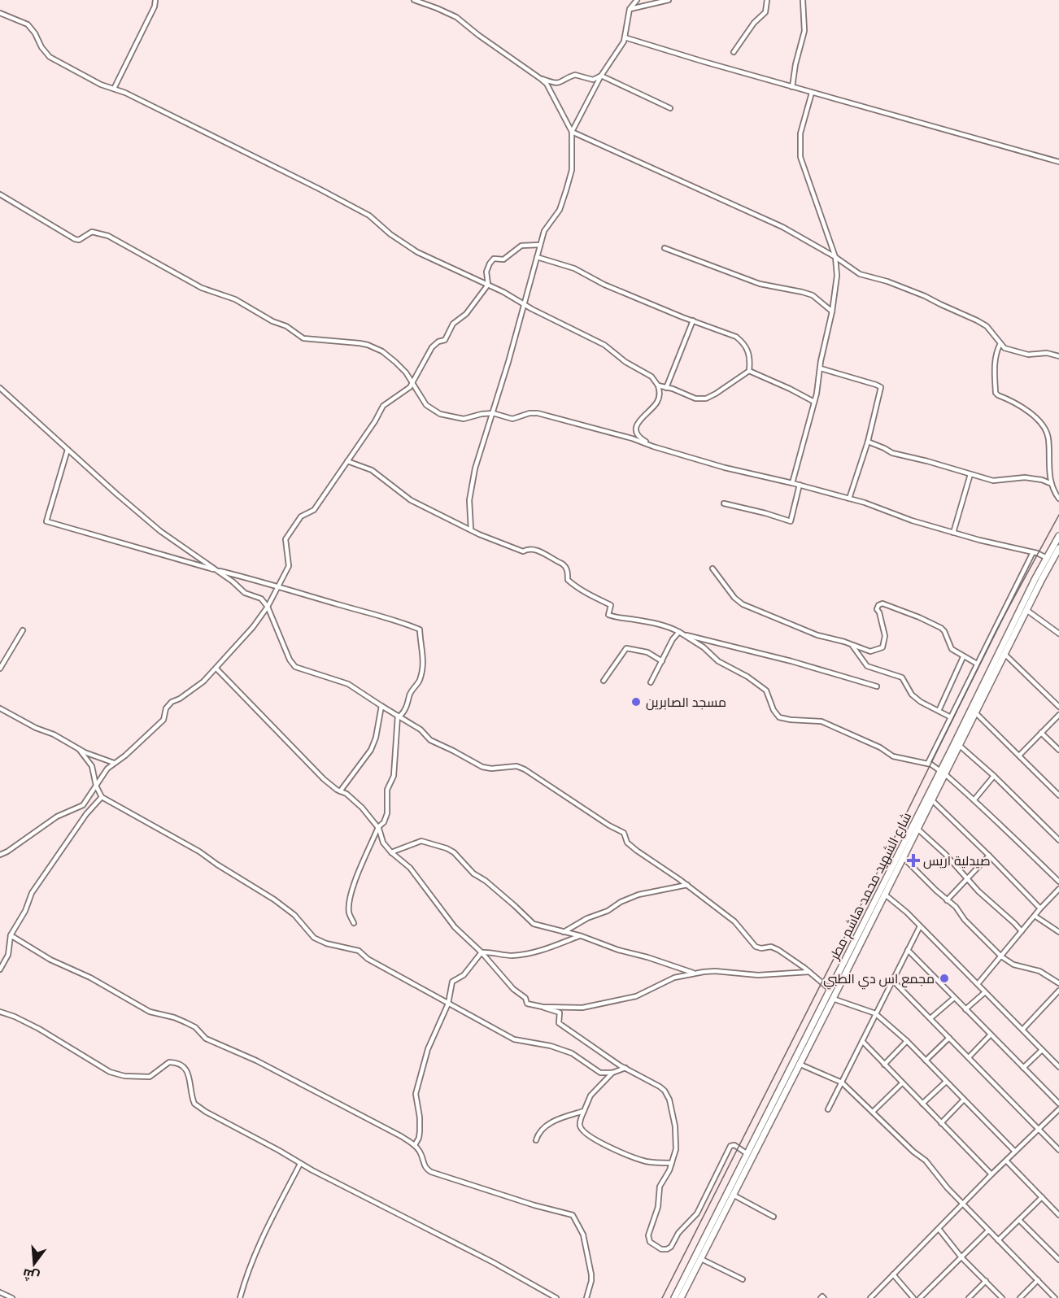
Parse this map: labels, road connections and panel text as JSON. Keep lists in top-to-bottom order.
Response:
{
  "streets": {
    "main road": ["شارع الشهيد محمد هاشم مطر"]
  },
  "places": {
    "other": ["مسجد الصابرين", "مجمع اس دي الطبي"],
    "health": ["صيدلية اريس"]
  },
  "north": "bottom"
}
